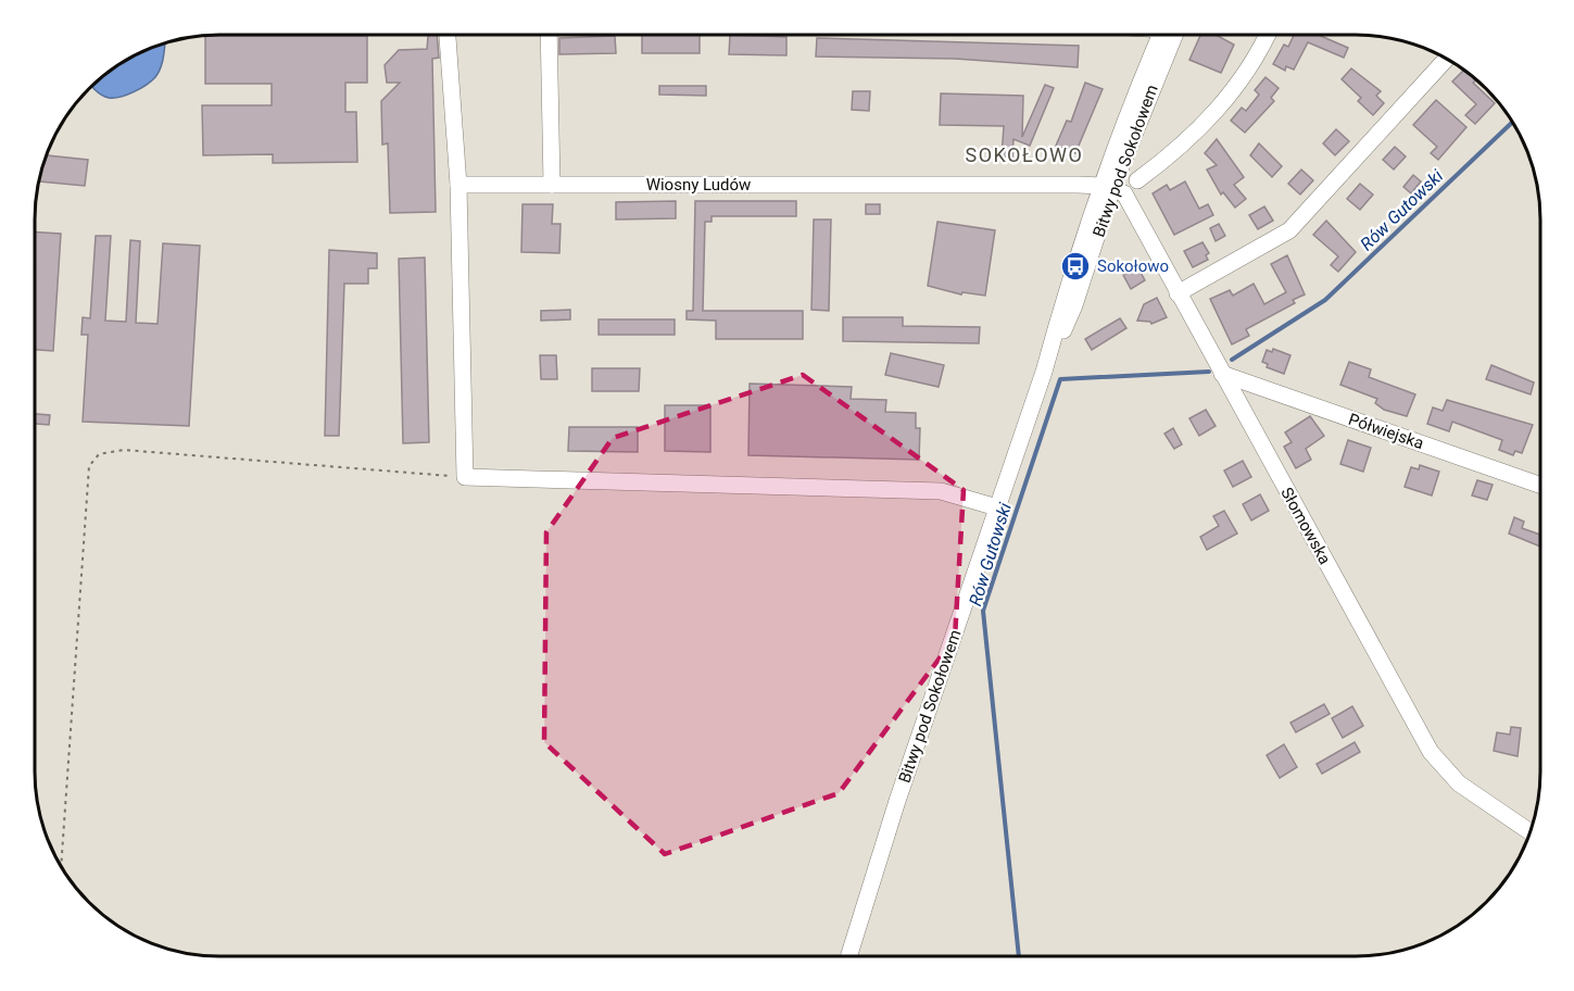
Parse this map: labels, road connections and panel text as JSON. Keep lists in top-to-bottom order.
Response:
{
  "streets": {
    "street": [
      "Bitwy pod Sokołowem",
      "Wiosny Ludów",
      "Półwiejska",
      "Słomowska"
    ]
  },
  "crossings": [
    ["Bitwy pod Sokołowem", "Wiosny Ludów"],
    ["Bitwy pod Sokołowem", "Słomowska"],
    ["Wiosny Ludów", "Słomowska"],
    ["Półwiejska", "Słomowska"]
  ],
  "districts": ["SOKOŁOWO"],
  "water": ["Rów Gutowski"],
  "places": {
    "bus stop": ["Sokołowo"]
  }
}
